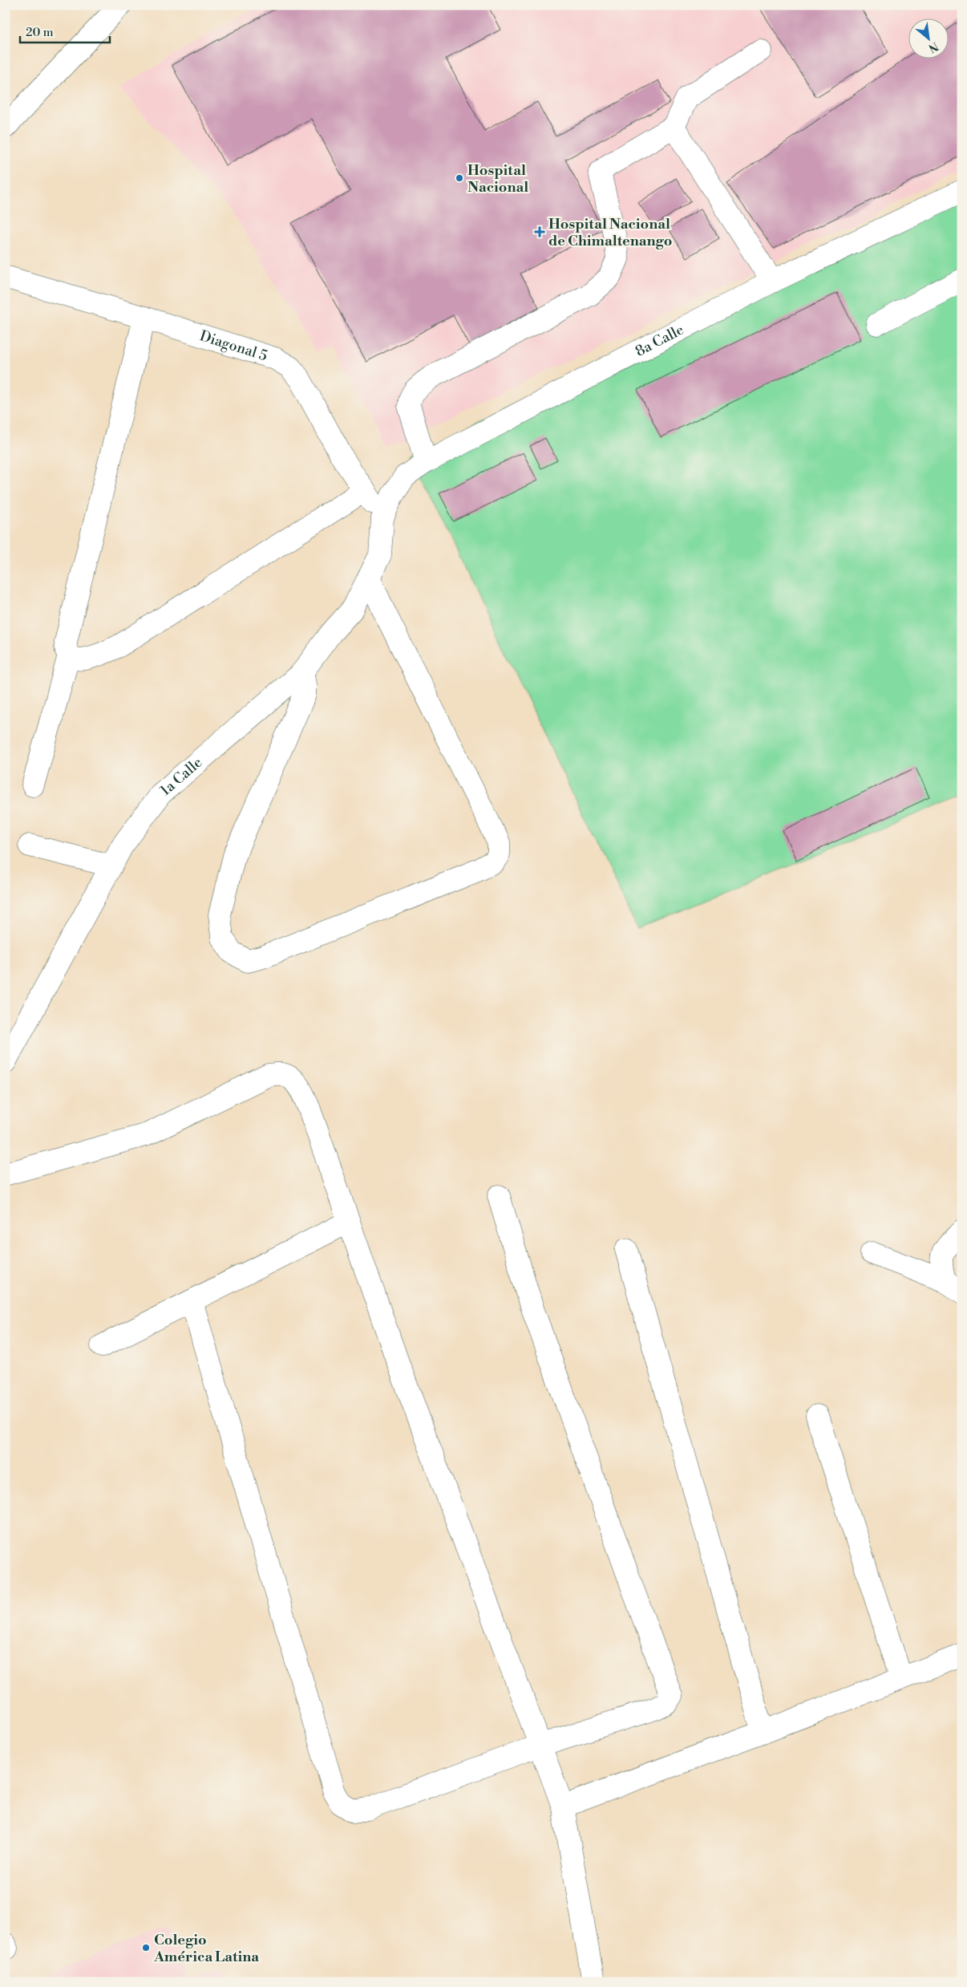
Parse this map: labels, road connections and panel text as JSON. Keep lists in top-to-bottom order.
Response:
{
  "streets": {
    "street": ["8a Calle", "Diagonal 5", "1a Calle"]
  },
  "crossings": [
    ["8a Calle", "Diagonal 5"],
    ["8a Calle", "1a Calle"],
    ["Diagonal 5", "1a Calle"]
  ],
  "places": {
    "other": ["Hospital Nacional", "Colegio América Latina"],
    "health": ["Hospital Nacional de Chimaltenango"]
  },
  "scale_bar": "20 m",
  "north": "bottom right"
}
